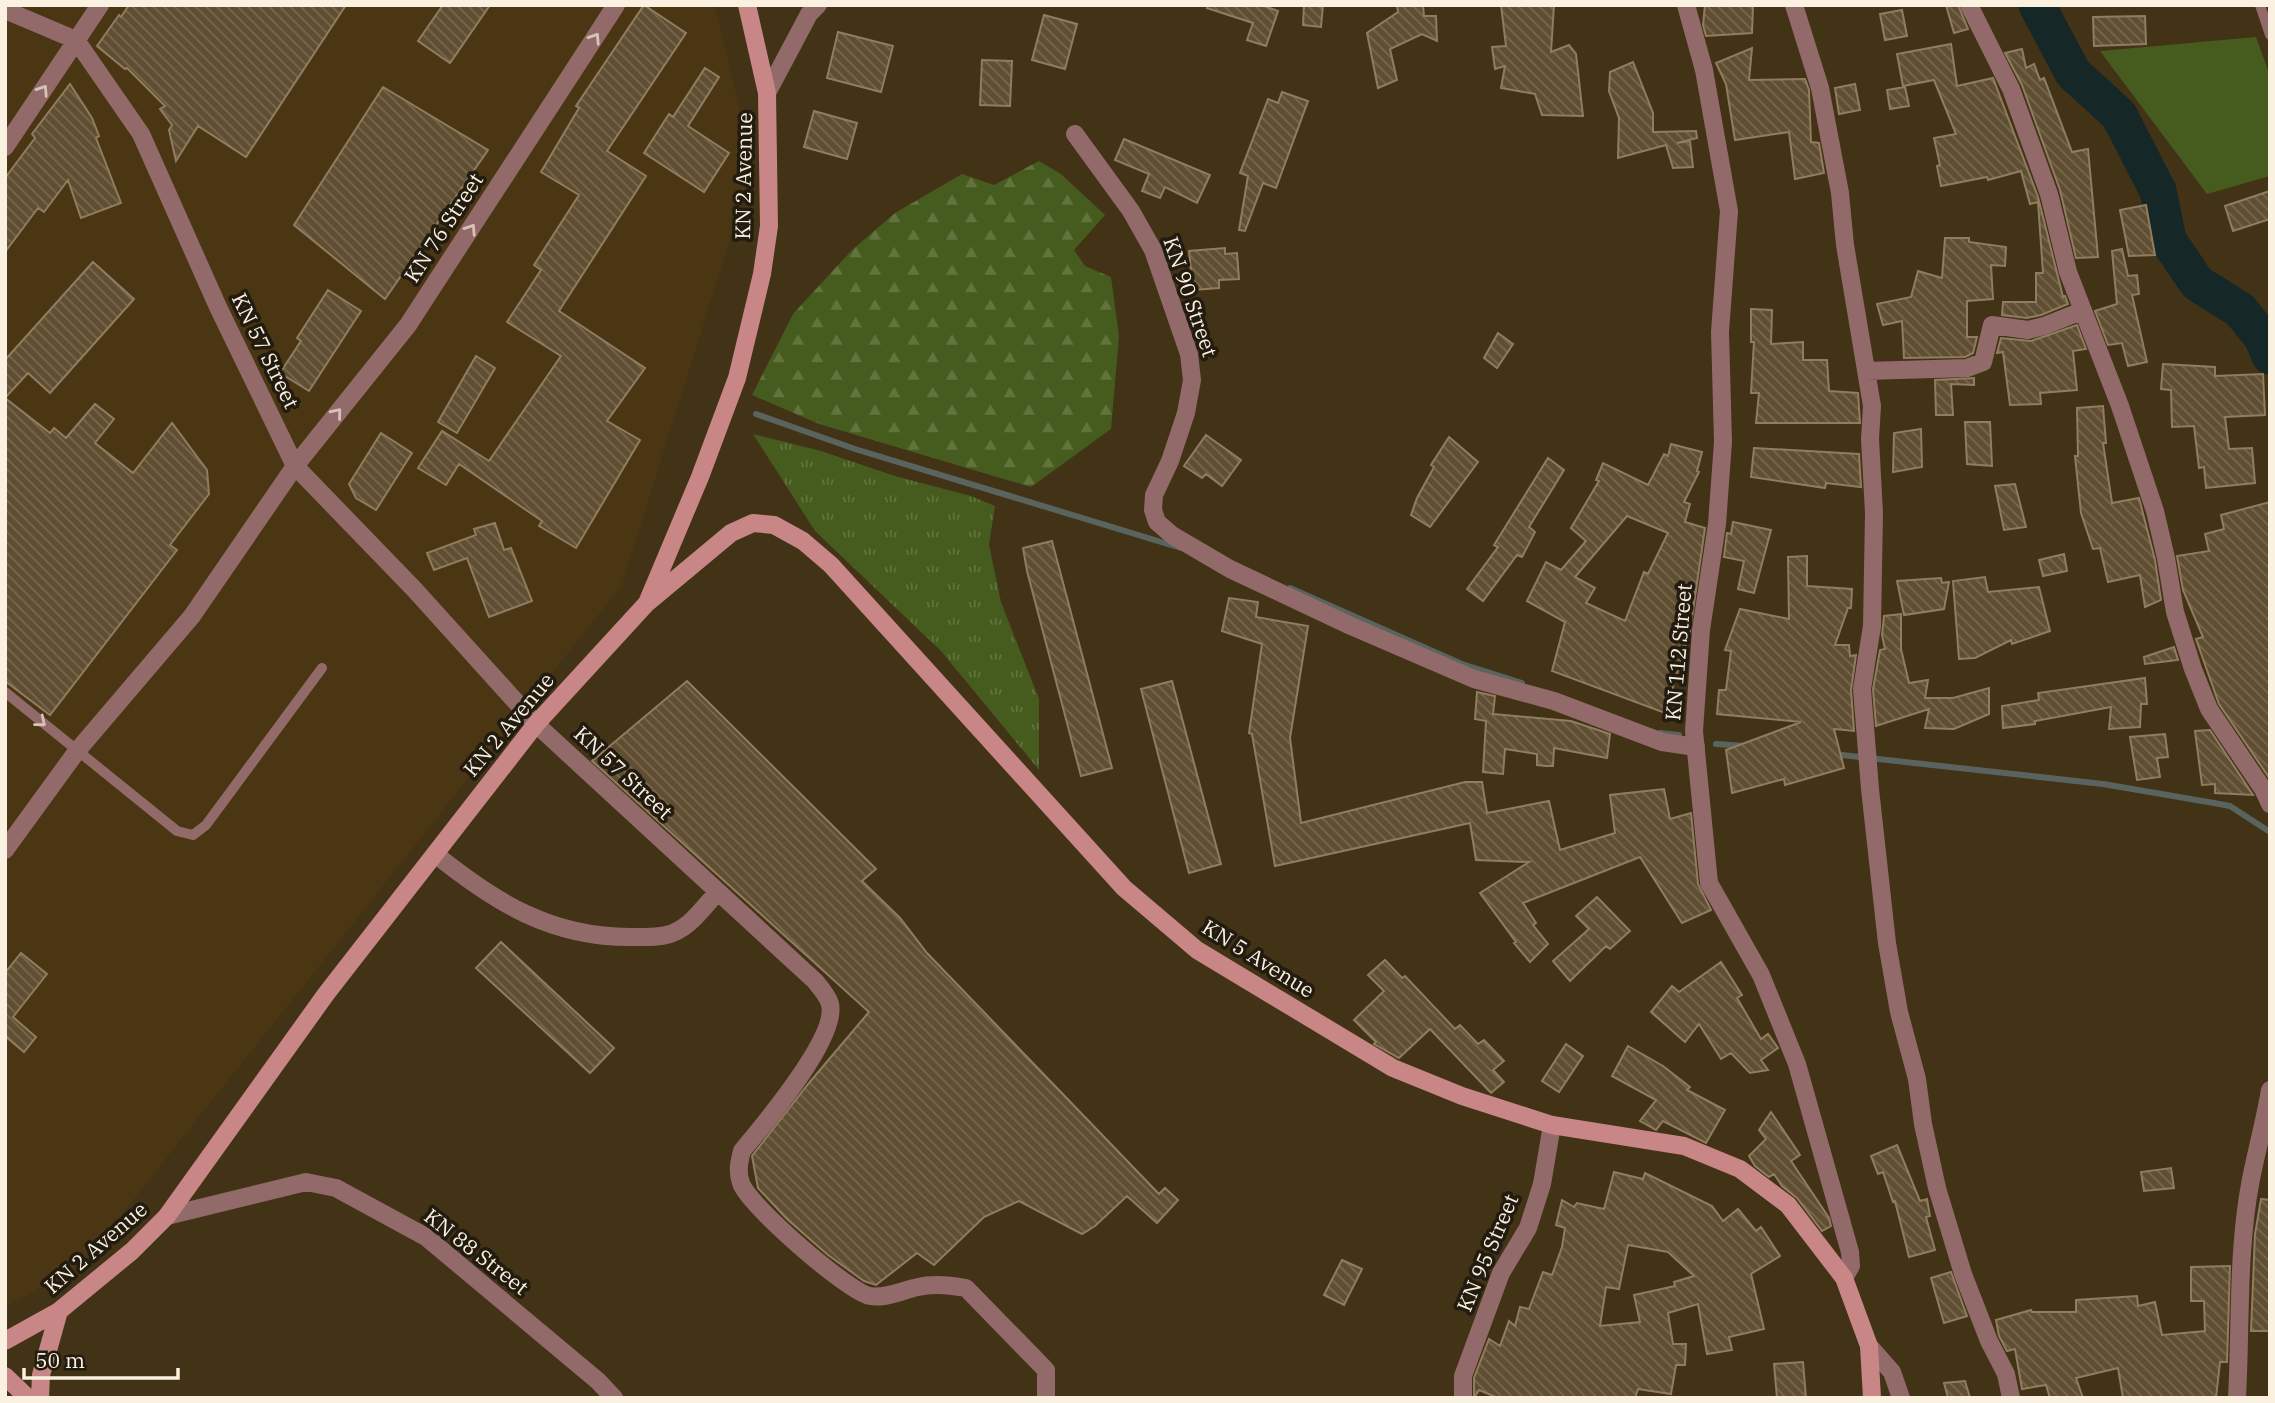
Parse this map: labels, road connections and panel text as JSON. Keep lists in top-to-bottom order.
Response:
{
  "streets": {
    "main road": ["KN 2 Avenue", "KN 5 Avenue"],
    "street": [
      "KN 76 Street",
      "KN 90 Street",
      "KN 57 Street",
      "KN 112 Street",
      "KN 88 Street",
      "KN 95 Street"
    ]
  },
  "crossings": [
    ["KN 2 Avenue", "KN 57 Street"],
    ["KN 2 Avenue", "KN 5 Avenue"],
    ["KN 2 Avenue", "KN 88 Street"],
    ["KN 76 Street", "KN 57 Street"],
    ["KN 90 Street", "KN 112 Street"],
    ["KN 112 Street", "KN 5 Avenue"],
    ["KN 5 Avenue", "KN 95 Street"]
  ],
  "one_way": ["KN 76 Street"],
  "scale_bar": "50 m"
}
